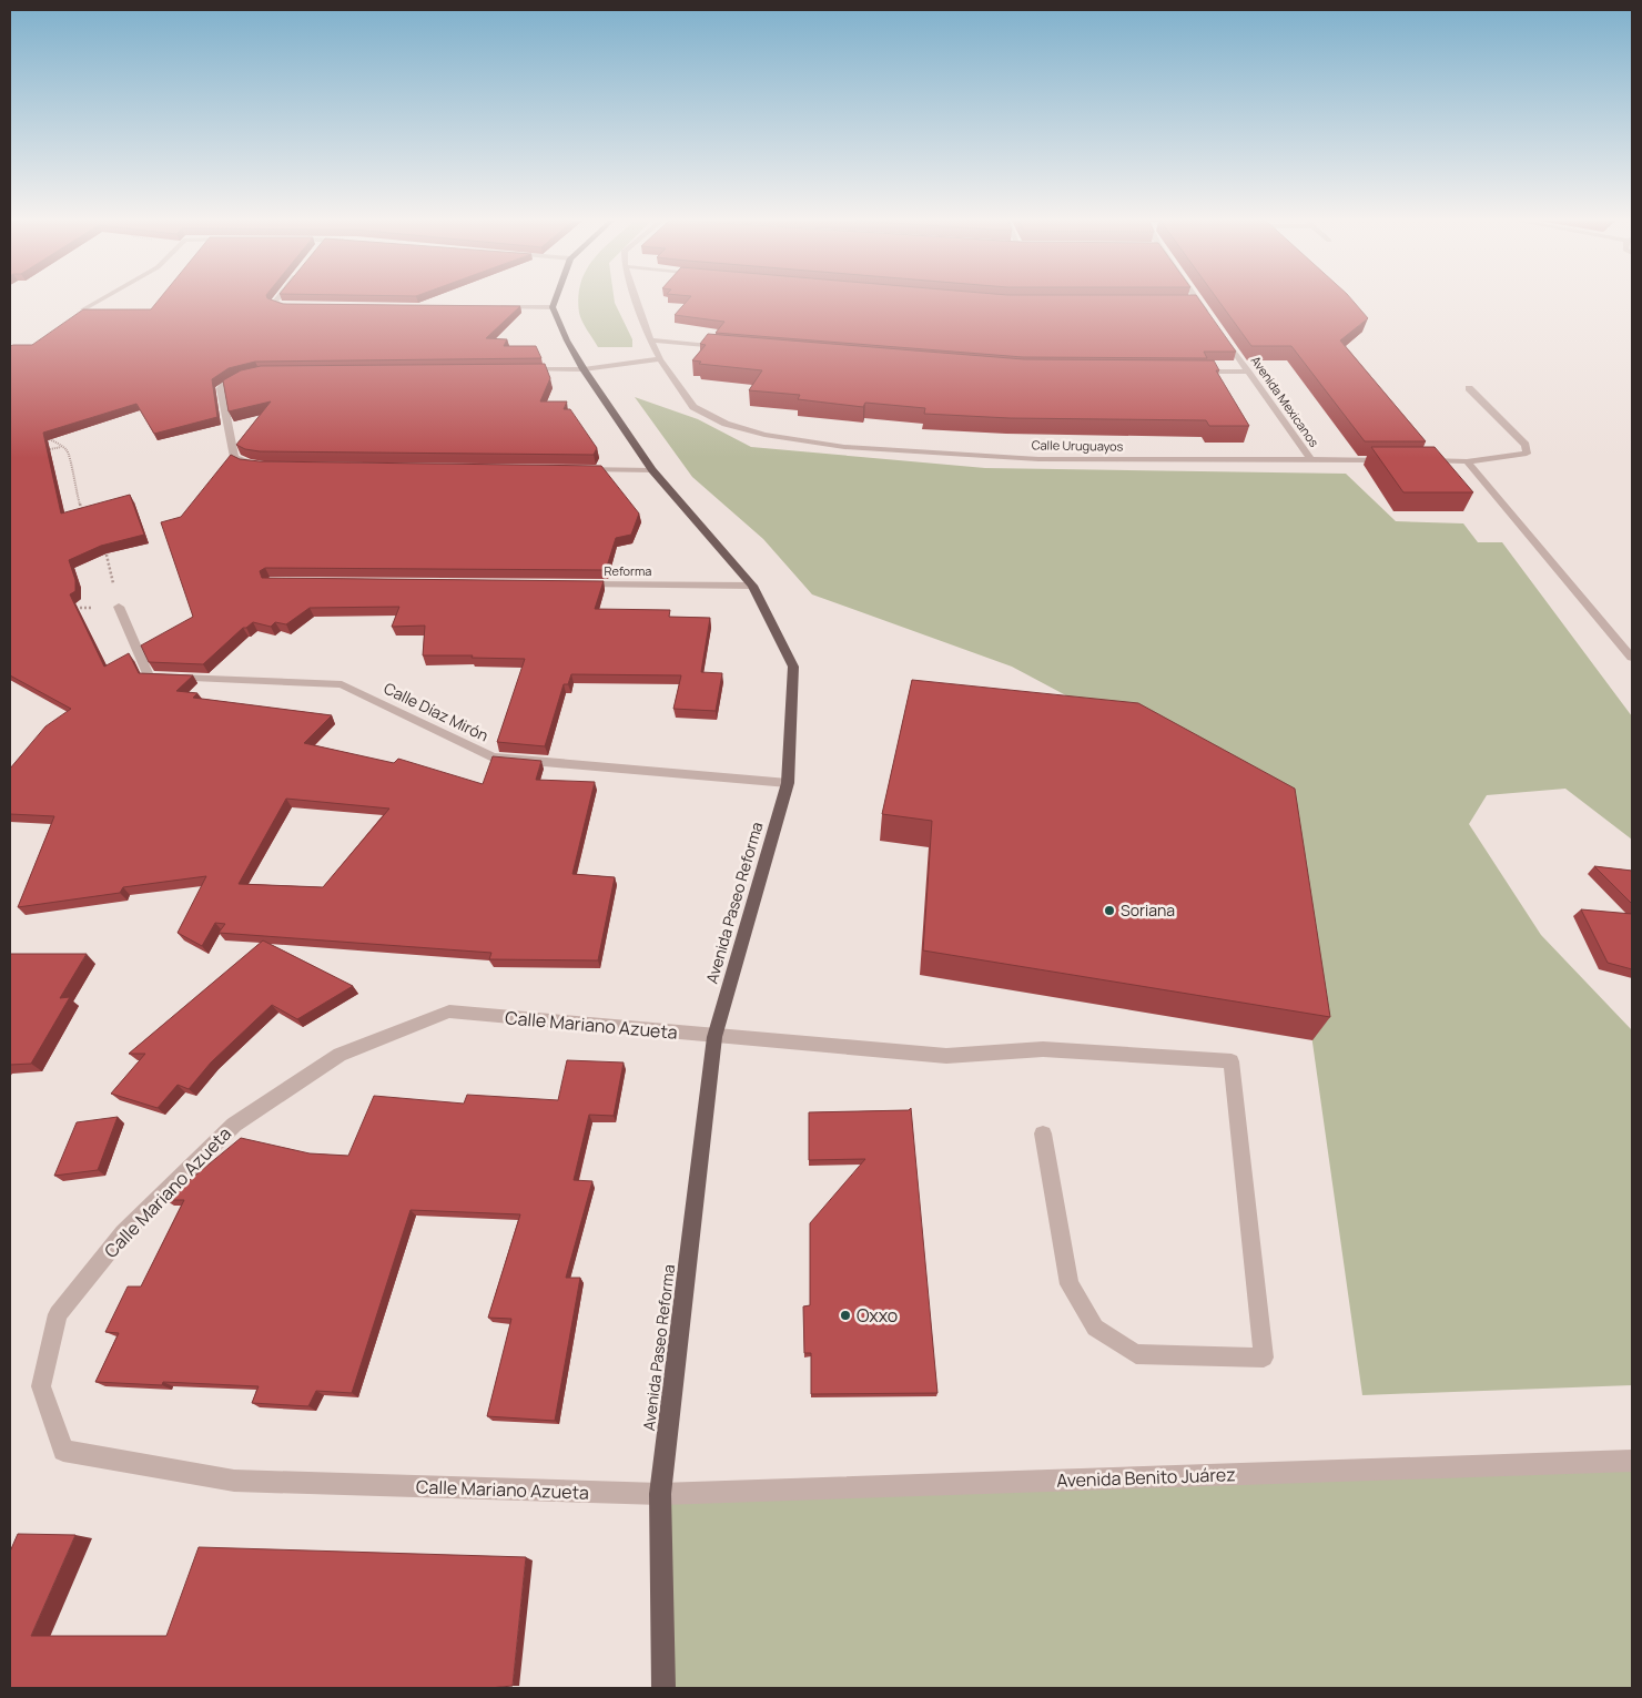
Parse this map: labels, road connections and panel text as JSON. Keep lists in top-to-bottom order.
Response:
{
  "streets": {
    "main road": ["Avenida Paseo Reforma"],
    "street": [
      "Avenida Mexicanos",
      "Calle Uruguayos",
      "Reforma",
      "Calle Díaz Mirón",
      "Calle Mariano Azueta",
      "Avenida Benito Juárez"
    ]
  },
  "crossings": [
    ["Avenida Mexicanos", "Calle Uruguayos"],
    ["Reforma", "Avenida Paseo Reforma"],
    ["Calle Díaz Mirón", "Avenida Paseo Reforma"],
    ["Avenida Paseo Reforma", "Calle Mariano Azueta"],
    ["Avenida Paseo Reforma", "Avenida Benito Juárez"],
    ["Calle Mariano Azueta", "Avenida Benito Juárez"]
  ],
  "places": ["Soriana", "Oxxo"]
}
